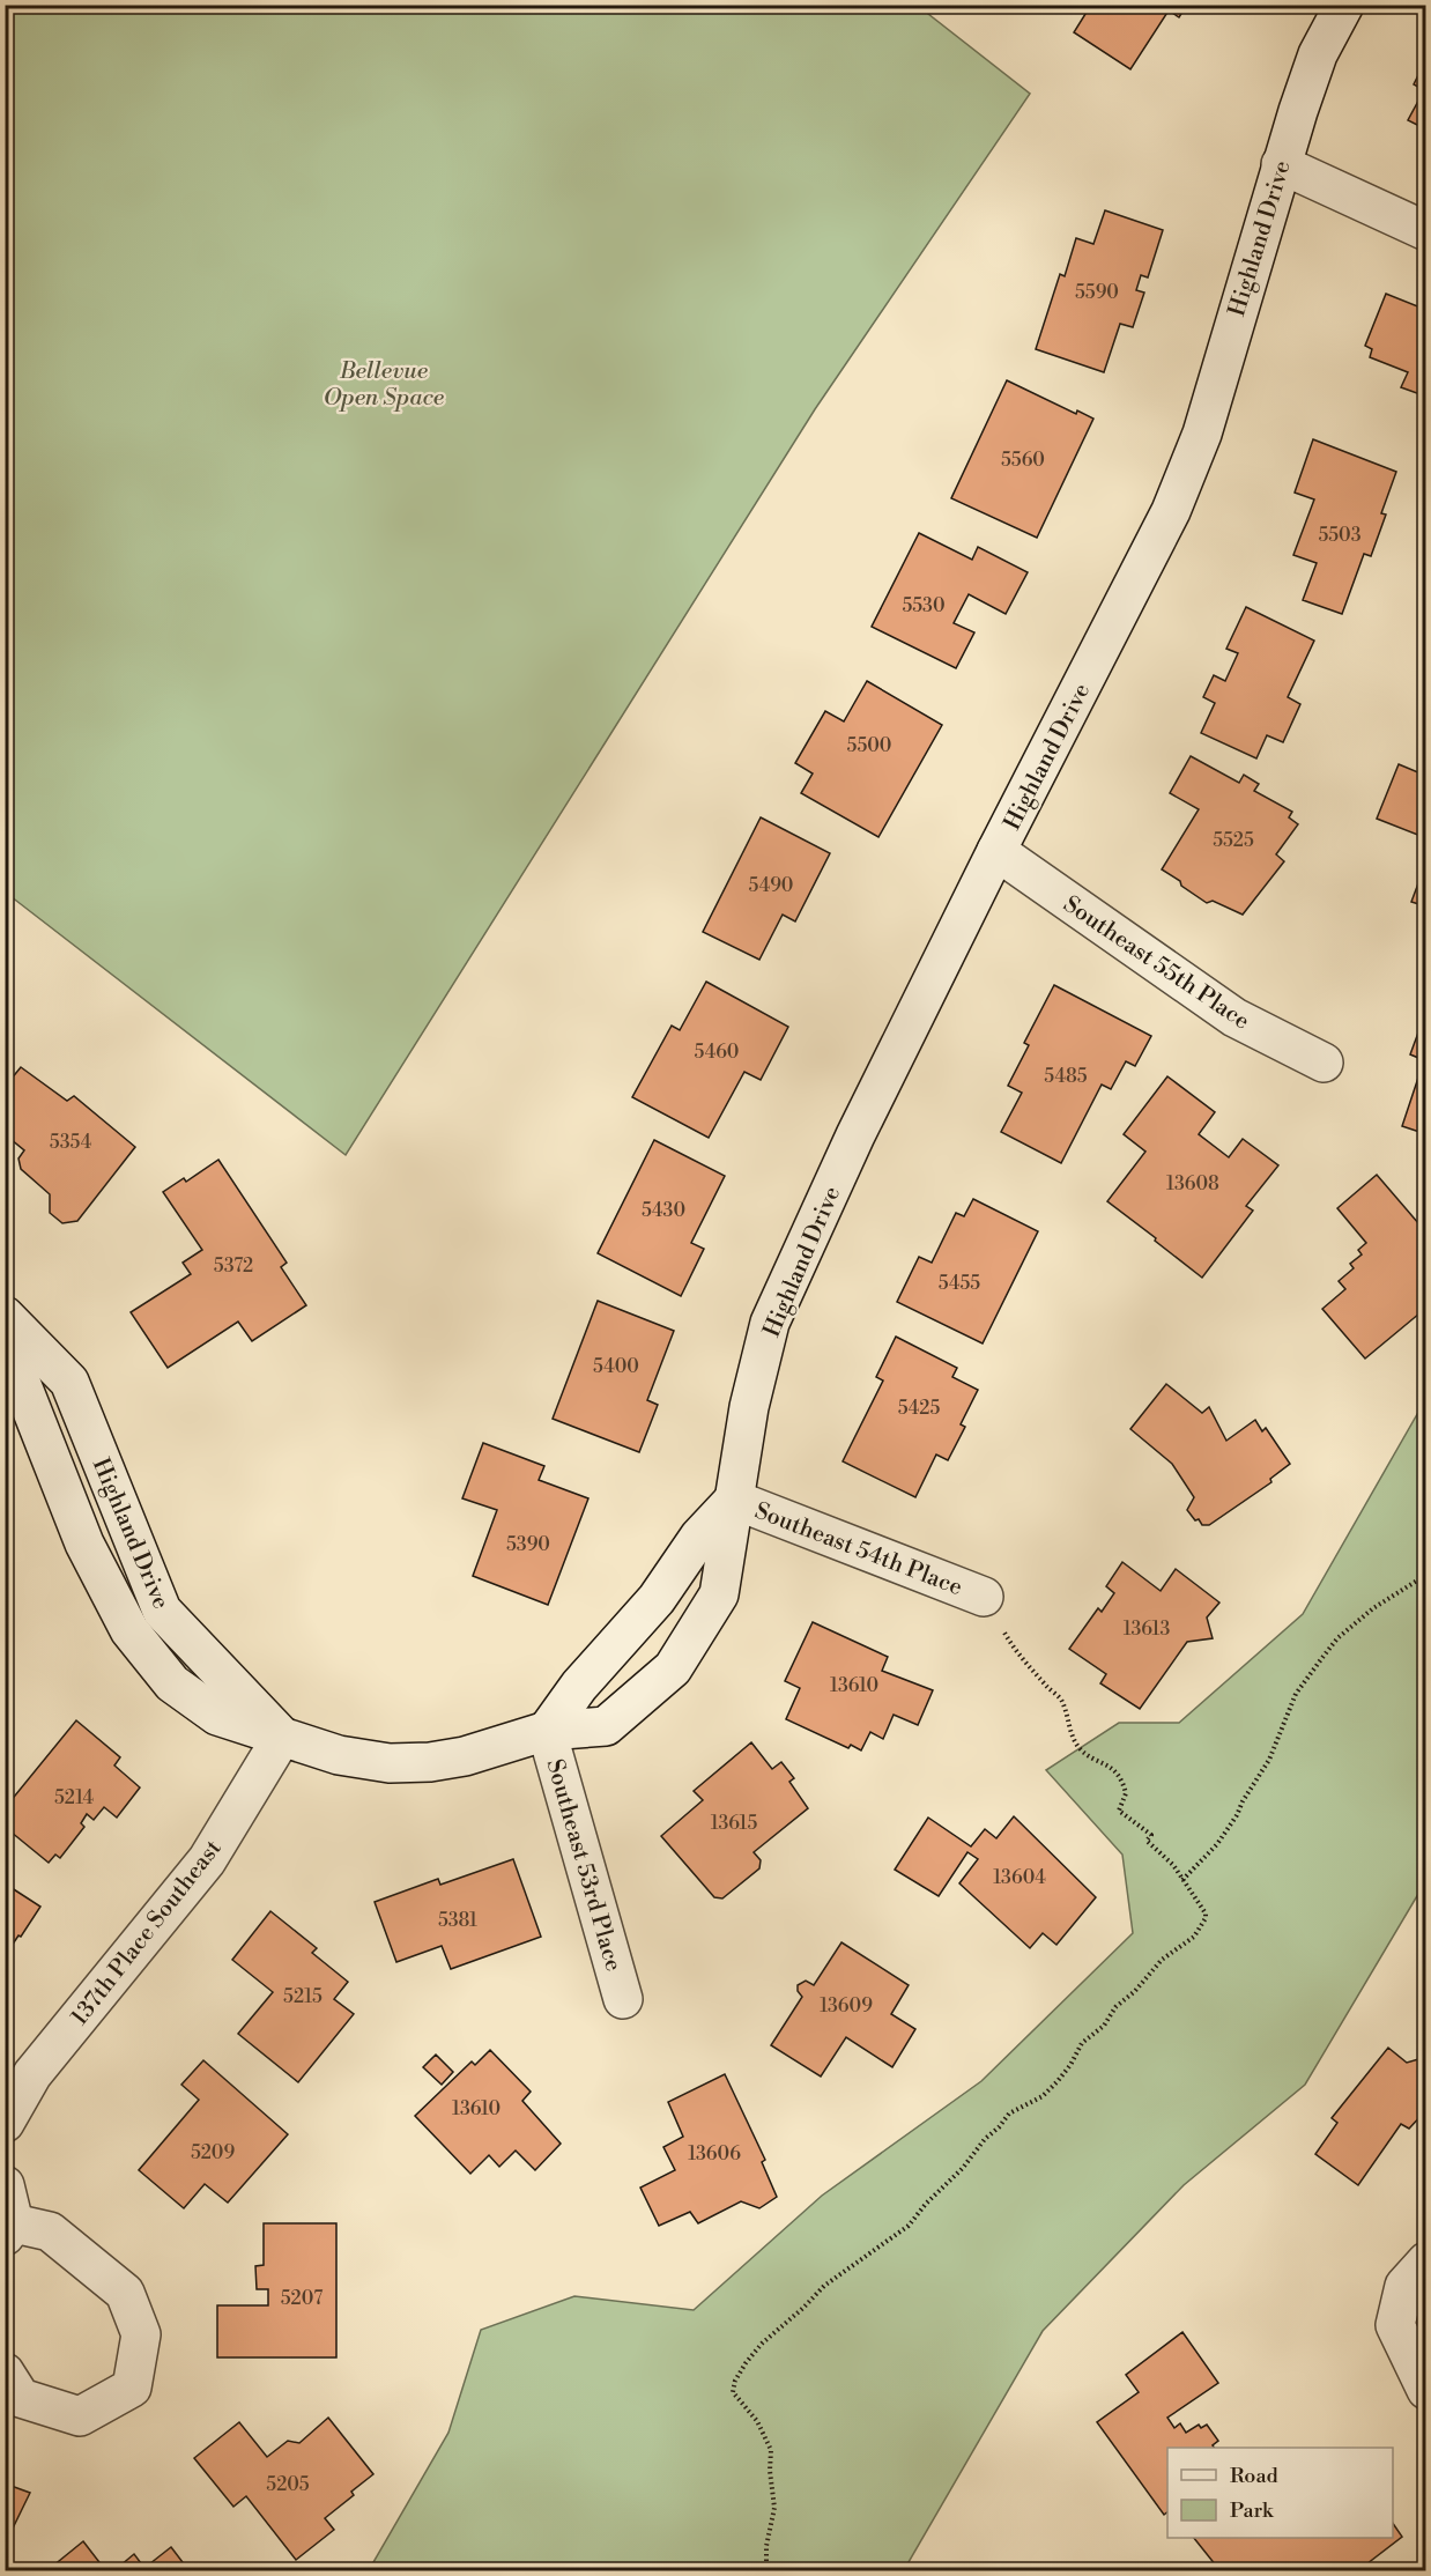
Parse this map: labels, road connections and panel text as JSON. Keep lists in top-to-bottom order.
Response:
{
  "streets": {
    "street": [
      "Highland Drive",
      "Southeast 55th Place",
      "Southeast 54th Place",
      "Southeast 53rd Place",
      "137th Place Southeast"
    ]
  },
  "crossings": [
    ["Highland Drive", "Southeast 55th Place"],
    ["Highland Drive", "Southeast 54th Place"],
    ["Highland Drive", "Southeast 53rd Place"],
    ["Highland Drive", "137th Place Southeast"]
  ],
  "parks": ["Bellevue Open Space"],
  "house_numbers": [
    "5590",
    "5560",
    "5503",
    "5530",
    "5500",
    "5525",
    "5490",
    "5460",
    "5485",
    "5354",
    "13608",
    "5430",
    "5372",
    "5455",
    "5400",
    "5425",
    "5390",
    "13613",
    "13610",
    "5214",
    "13615",
    "13604",
    "5381",
    "5215",
    "13609",
    "13610",
    "5209",
    "13606",
    "5207",
    "5205"
  ],
  "legend": ["Road", "Park"]
}
